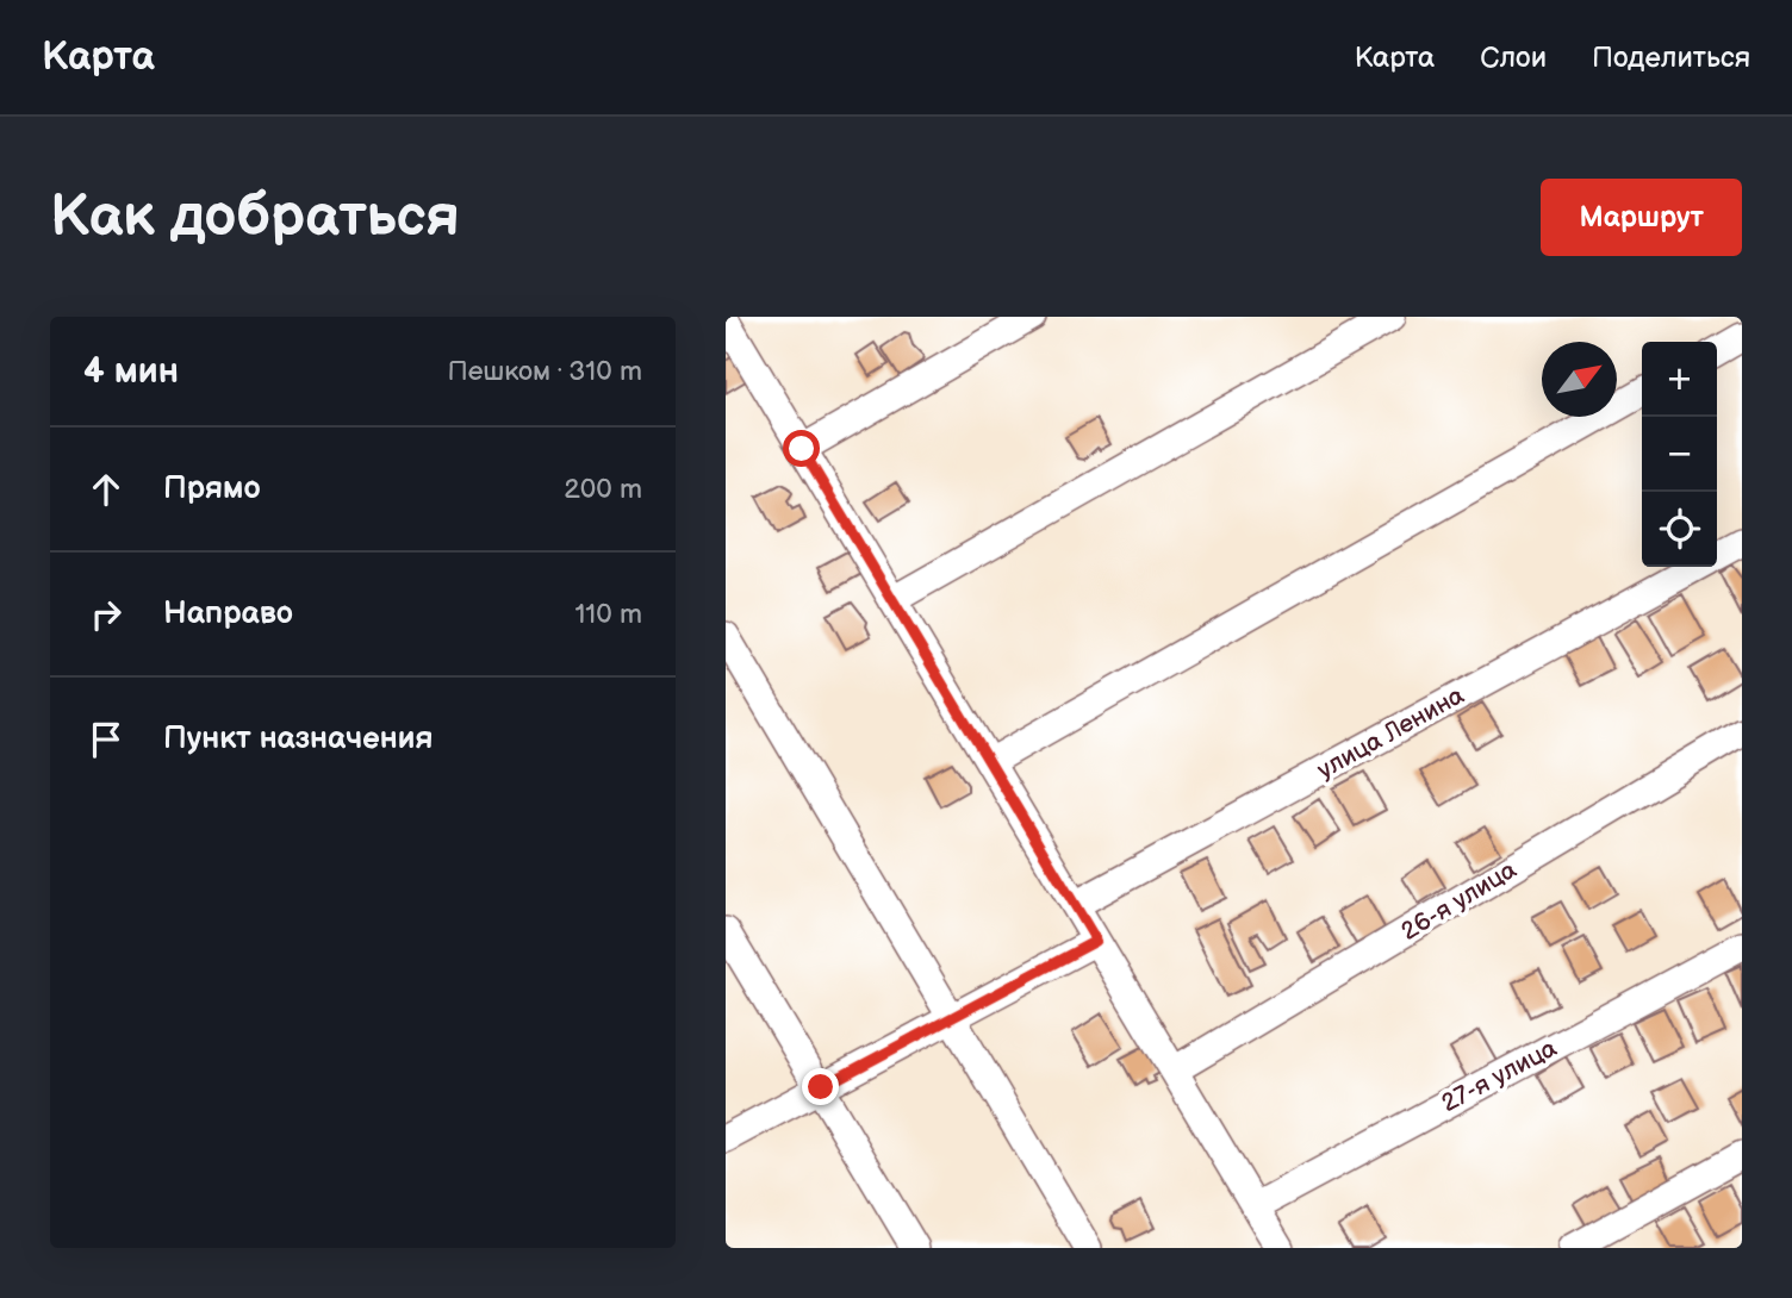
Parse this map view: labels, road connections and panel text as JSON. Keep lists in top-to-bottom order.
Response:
{
  "streets": {
    "street": ["улица Ленина", "26-я улица", "27-я улица"]
  },
  "north": "top right",
  "page": {
    "header": "Карта",
    "nav": ["Карта", "Слои", "Поделиться"],
    "buttons": "Маршрут",
    "title": "Как добраться",
    "heading": ["4 мин", "Пешком · 310 m"],
    "map_buttons": ["+", "−"],
    "list": [
      ["Прямо", "200 m"],
      ["Направо", "110 m"],
      "Пункт назначения"
    ]
  }
}
